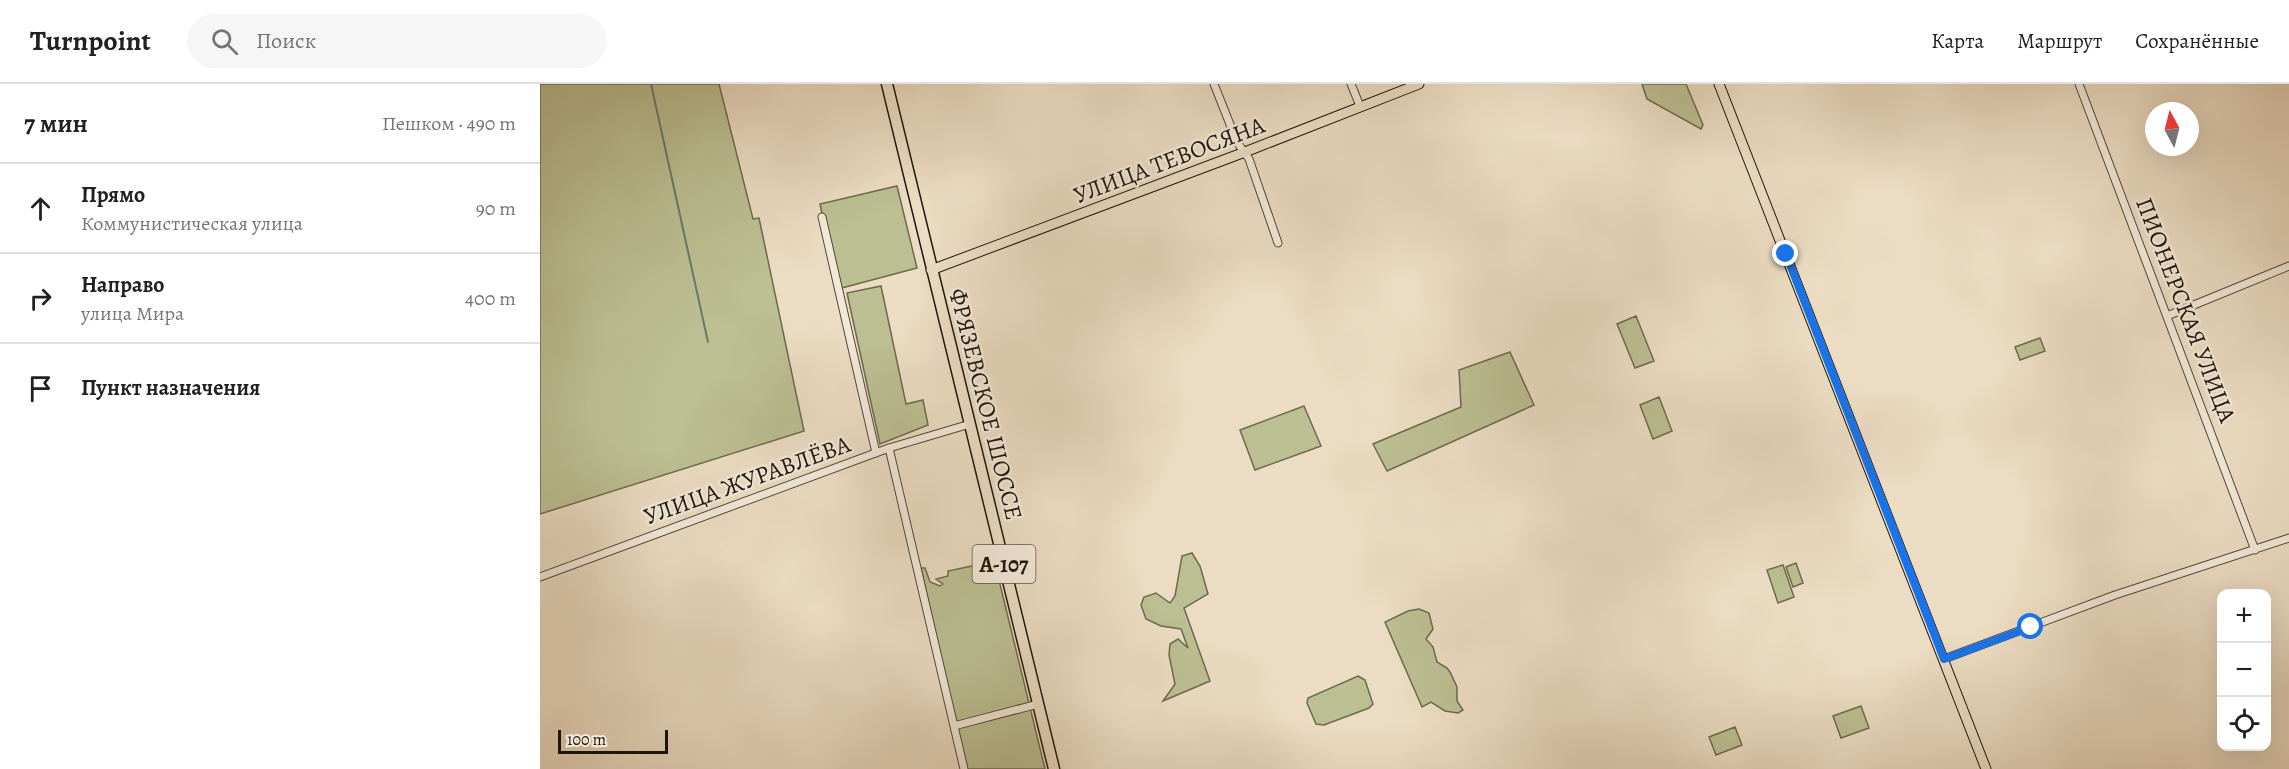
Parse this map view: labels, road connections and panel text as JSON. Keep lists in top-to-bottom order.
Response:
{
  "streets": {
    "highway": ["ФРЯЗЕВСКОЕ ШОССЕ", "А-107"],
    "main road": ["УЛИЦА ТЕВОСЯНА"],
    "street": ["ПИОНЕРСКАЯ УЛИЦА", "УЛИЦА ЖУРАВЛЁВА"]
  },
  "crossings": [
    ["УЛИЦА ТЕВОСЯНА", "ФРЯЗЕВСКОЕ ШОССЕ"],
    ["ФРЯЗЕВСКОЕ ШОССЕ", "УЛИЦА ЖУРАВЛЁВА"]
  ],
  "scale_bar": "100 m",
  "north": "top",
  "page": {
    "header": "Turnpoint",
    "search": "Поиск",
    "nav": ["Карта", "Маршрут", "Сохранённые"],
    "heading": ["7 мин", "Пешком · 490 m"],
    "list": [
      ["Прямо", "Коммунистическая улица", "90 m"],
      ["Направо", "улица Мира", "400 m"],
      "Пункт назначения"
    ],
    "map_buttons": ["+", "−"],
    "scale": "100 m"
  }
}
